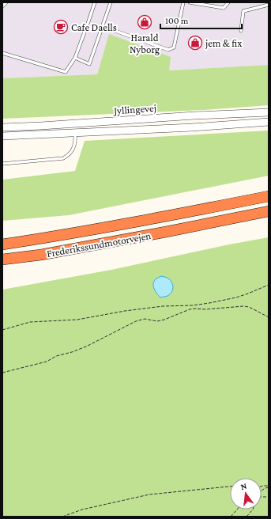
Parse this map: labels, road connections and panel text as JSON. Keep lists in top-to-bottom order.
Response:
{
  "streets": {
    "highway": ["Frederikssundmotorvejen"],
    "street": ["Jyllingevej"]
  },
  "places": {
    "shop": ["Harald Nyborg", "jem & fix"],
    "cafe": ["Cafe Daells"]
  },
  "scale_bar": "100 m",
  "north": "top"
}
